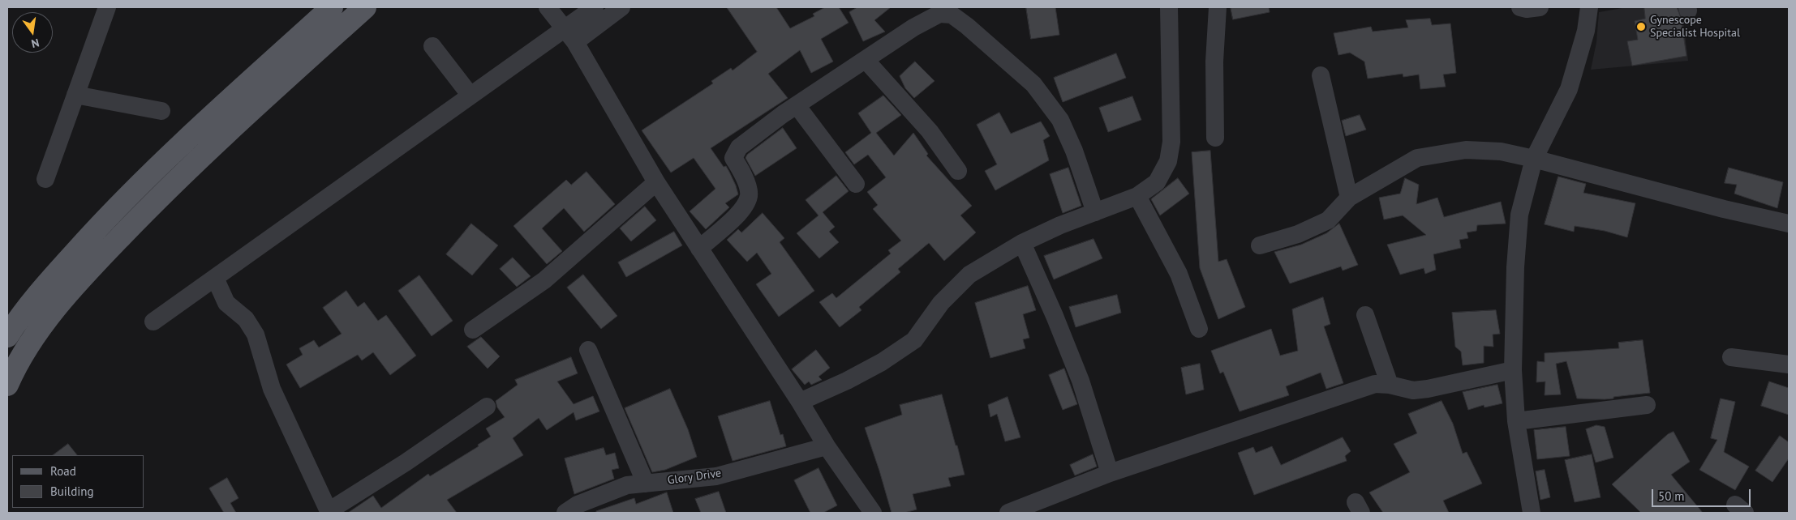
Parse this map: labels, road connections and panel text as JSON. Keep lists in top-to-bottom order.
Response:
{
  "streets": {
    "street": ["Glory Drive"]
  },
  "places": ["Gynescope Specialist Hospital"],
  "legend": ["Road", "Building"],
  "scale_bar": "50 m",
  "north": "bottom"
}
